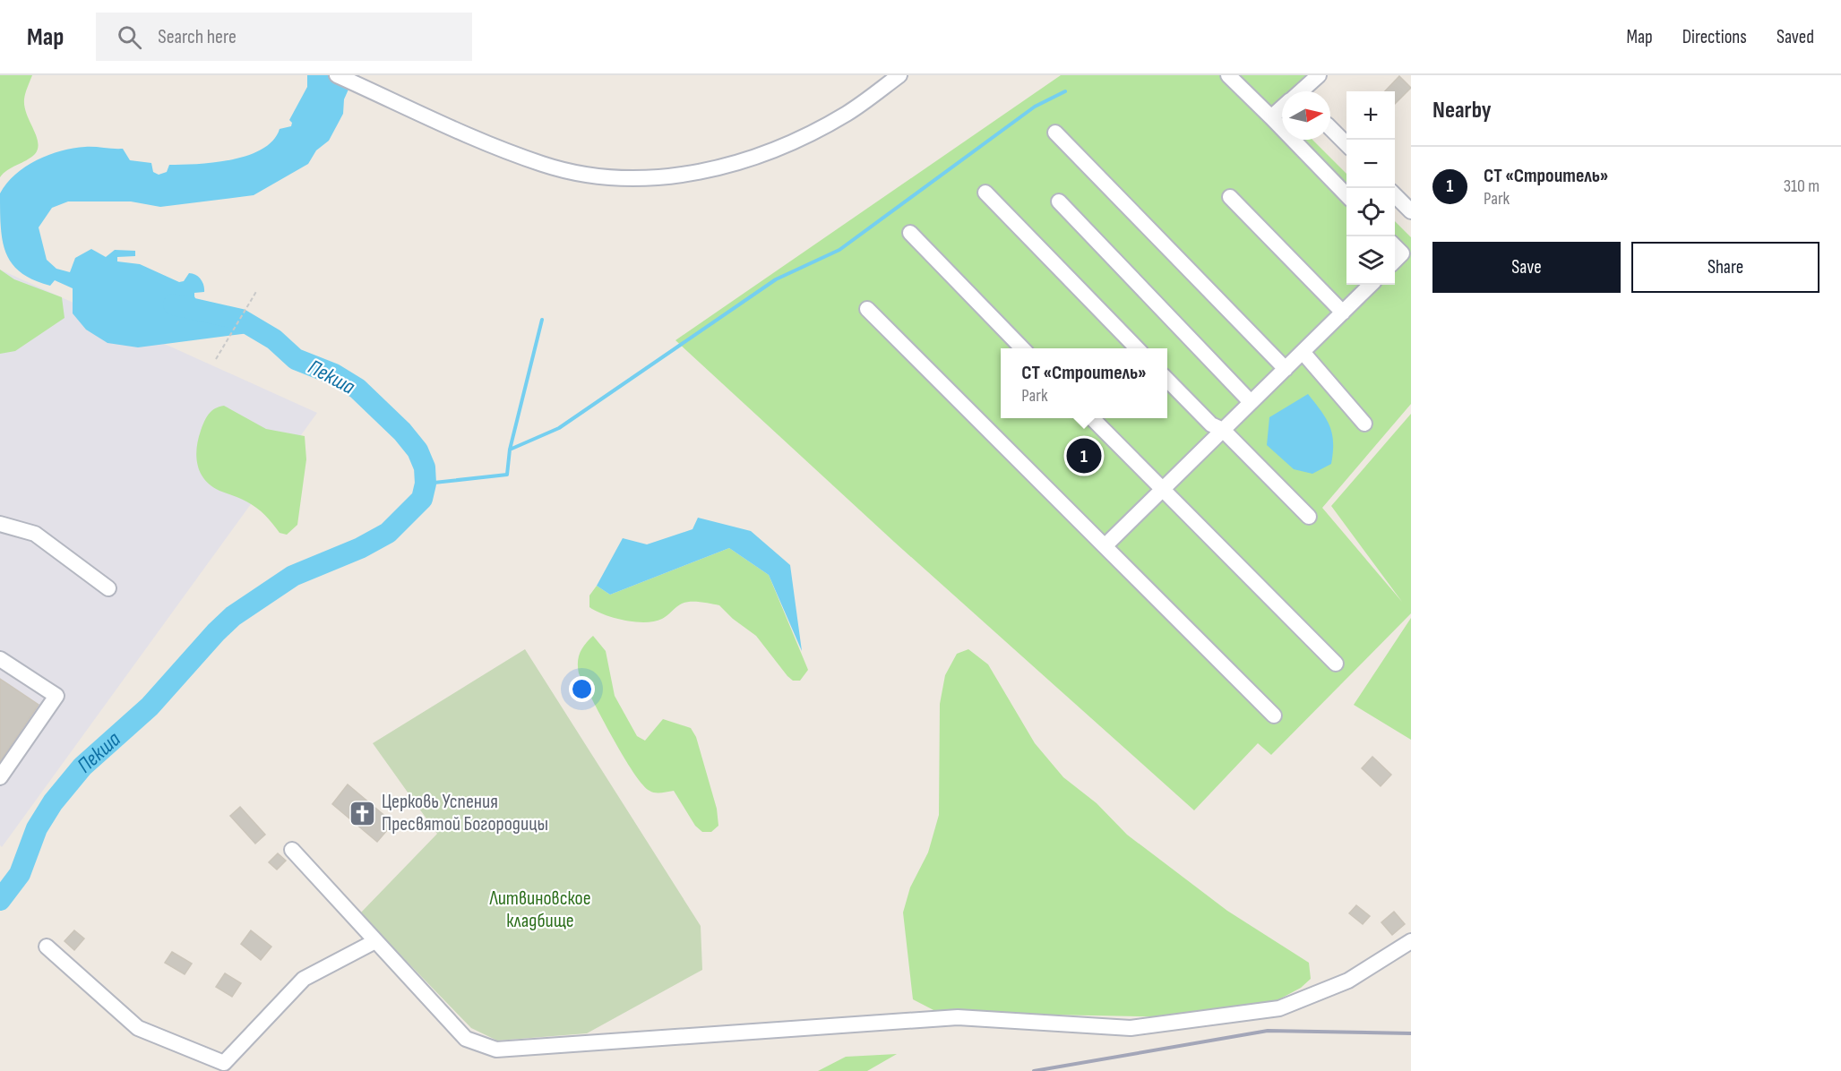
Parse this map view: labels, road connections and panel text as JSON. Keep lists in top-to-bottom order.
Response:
{
  "water": ["Пекша"],
  "parks": ["Литвиновское кладбище"],
  "places": {
    "church": ["Церковь Успения Пресвятой Богородицы"]
  },
  "north": "right",
  "page": {
    "header": "Map",
    "search": "Search here",
    "nav": ["Map", "Directions", "Saved"],
    "heading": "Nearby",
    "map_buttons": ["+", "−"],
    "list": [
      {
        "mark": "1",
        "name": "СТ «Строитель»",
        "note": "Park",
        "value": "310 m"
      }
    ],
    "buttons": ["Save", "Share"],
    "popup": ["СТ «Строитель»", "Park"],
    "pins": "1"
  }
}
